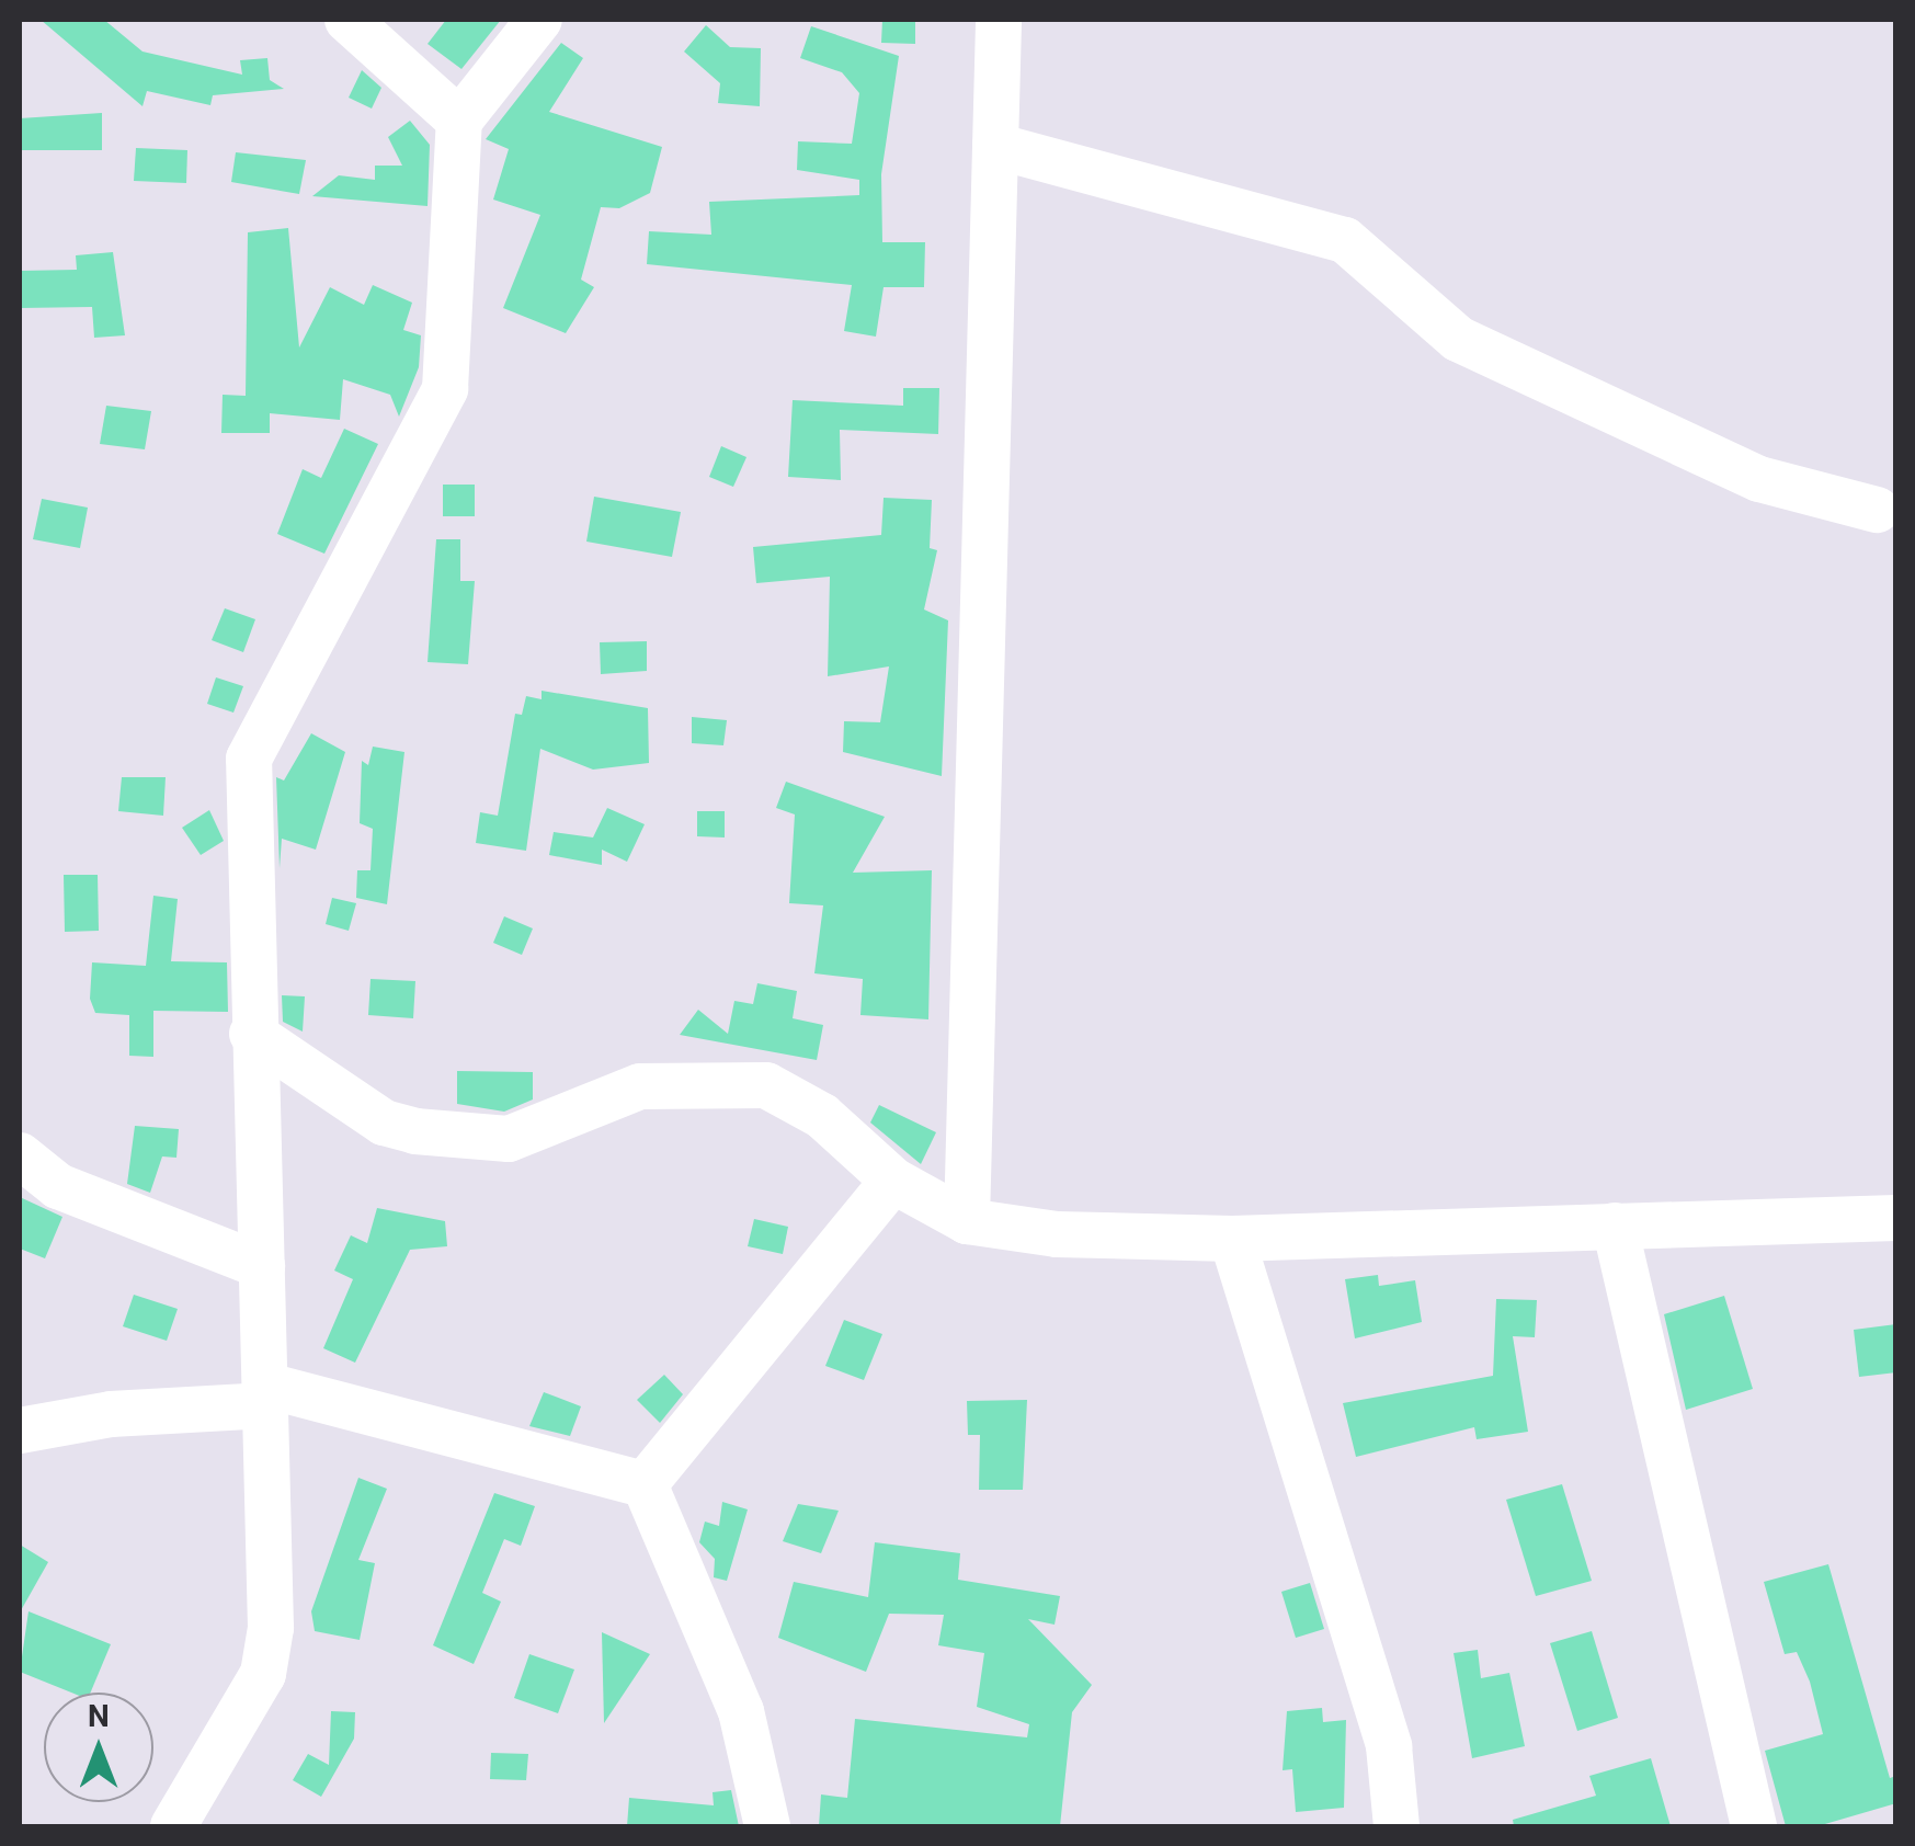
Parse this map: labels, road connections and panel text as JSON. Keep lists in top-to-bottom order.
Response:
{
  "north": "top"
}
